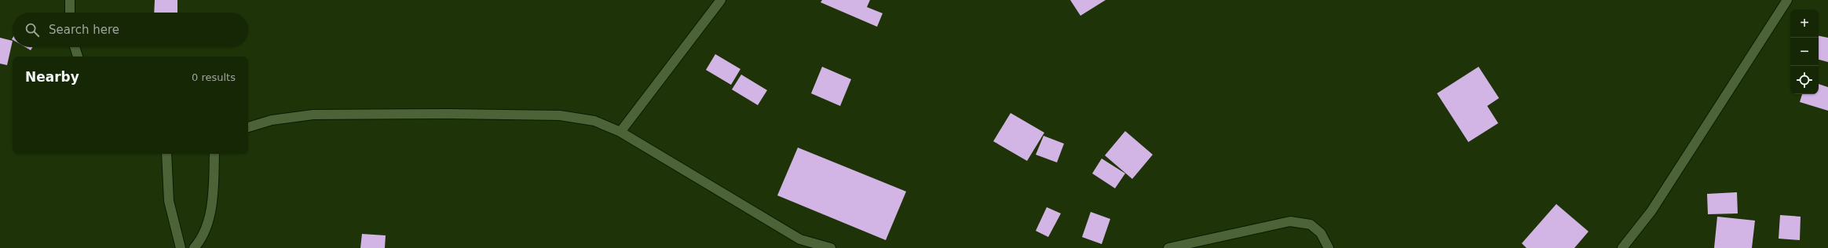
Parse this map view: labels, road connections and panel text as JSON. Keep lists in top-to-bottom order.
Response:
{
  "page": {
    "map_buttons": ["+", "−"],
    "search": "Search here",
    "heading": ["Nearby", "0 results"]
  }
}
